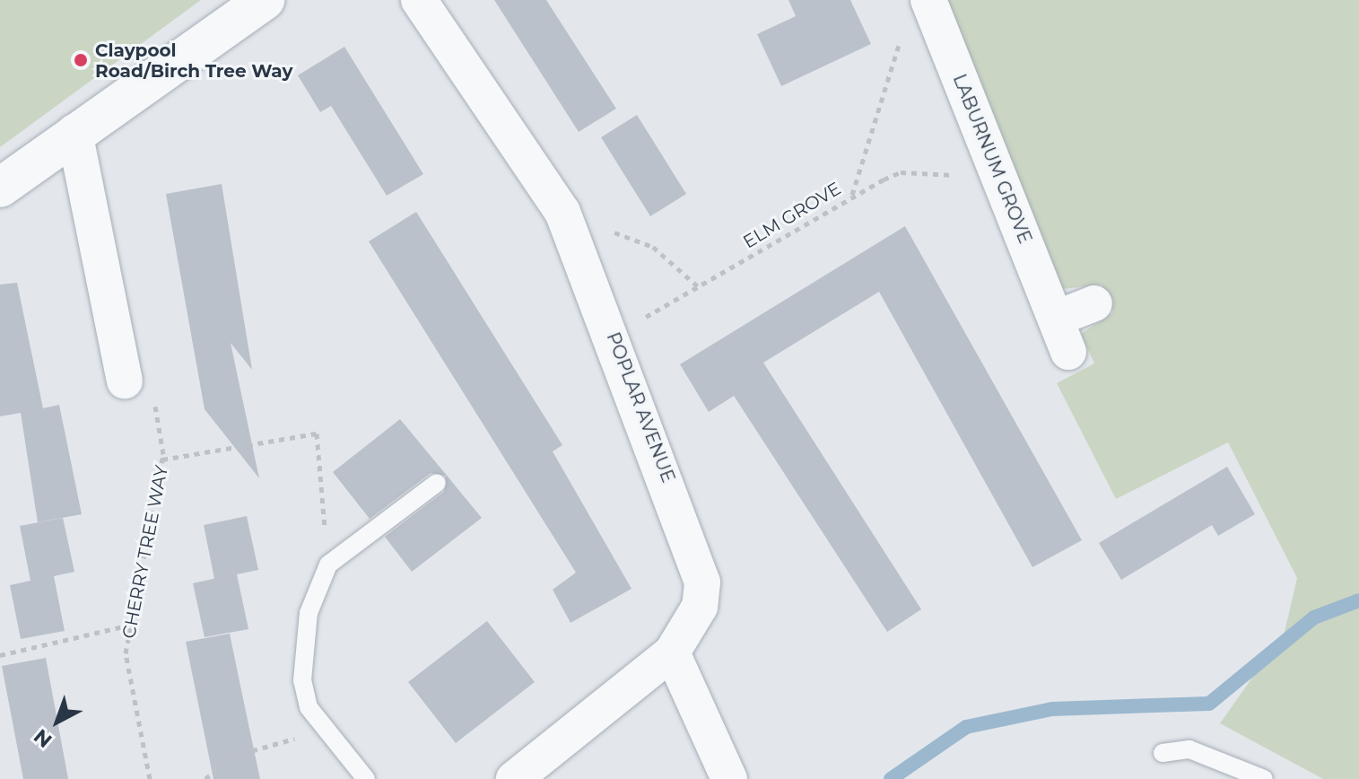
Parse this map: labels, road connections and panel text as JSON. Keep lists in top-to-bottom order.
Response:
{
  "streets": {
    "street": ["LABURNUM GROVE", "POPLAR AVENUE"],
    "path": ["ELM GROVE", "CHERRY TREE WAY"]
  },
  "crossings": [
    ["LABURNUM GROVE", "ELM GROVE"],
    ["ELM GROVE", "POPLAR AVENUE"]
  ],
  "places": ["Claypool Road/Birch Tree Way"],
  "north": "bottom left"
}
